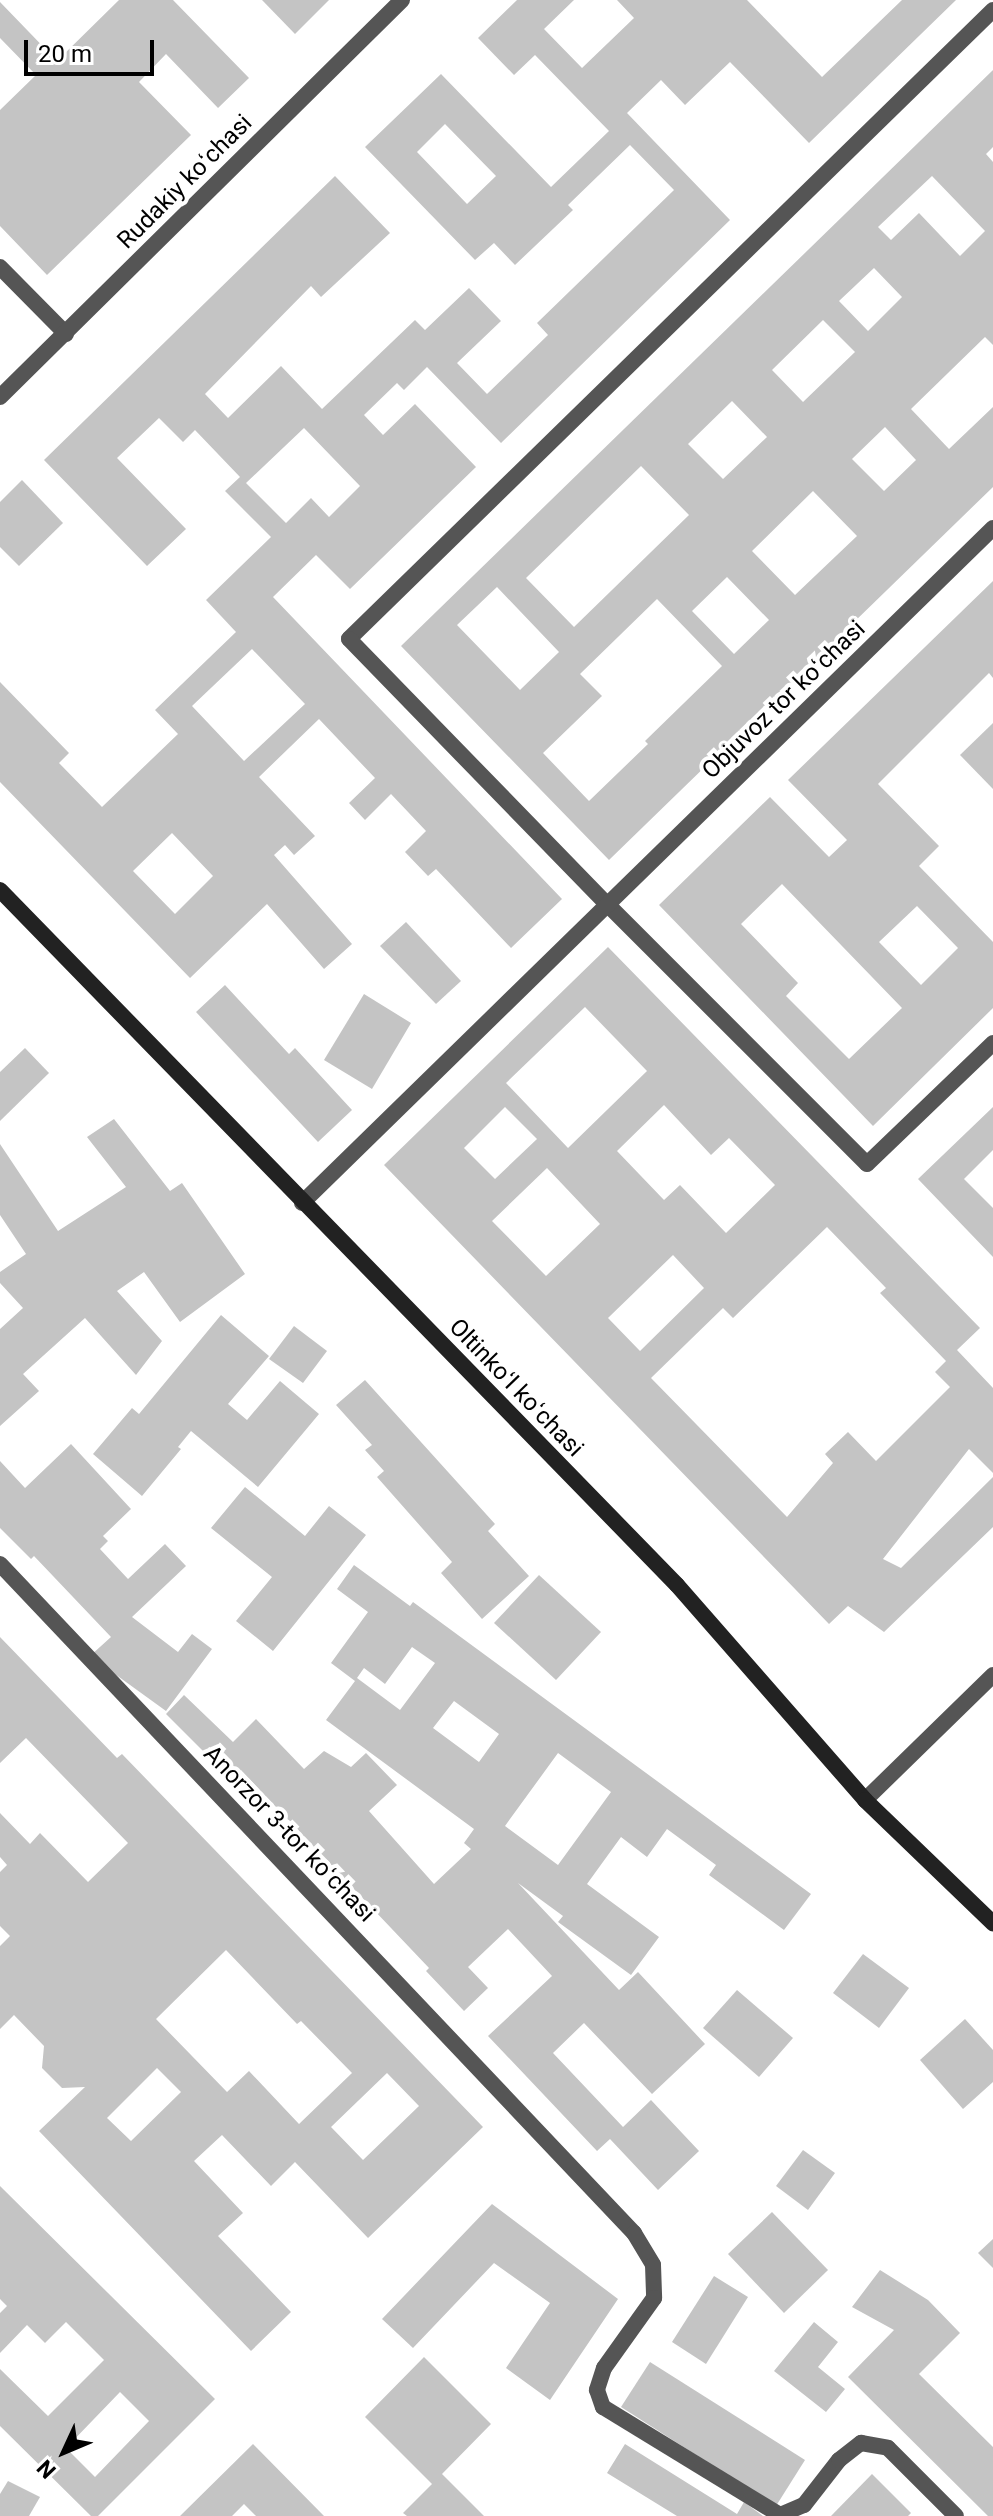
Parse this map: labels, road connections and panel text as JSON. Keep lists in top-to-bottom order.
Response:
{
  "streets": {
    "main road": ["Oltinkoʻl koʻchasi"],
    "street": ["Rudakiy koʻchasi", "Objuvoz tor koʻchasi", "Anorzor 3-tor koʻchasi"]
  },
  "crossings": [
    ["Objuvoz tor koʻchasi", "Oltinkoʻl koʻchasi"]
  ],
  "scale_bar": "20 m",
  "north": "bottom left"
}
